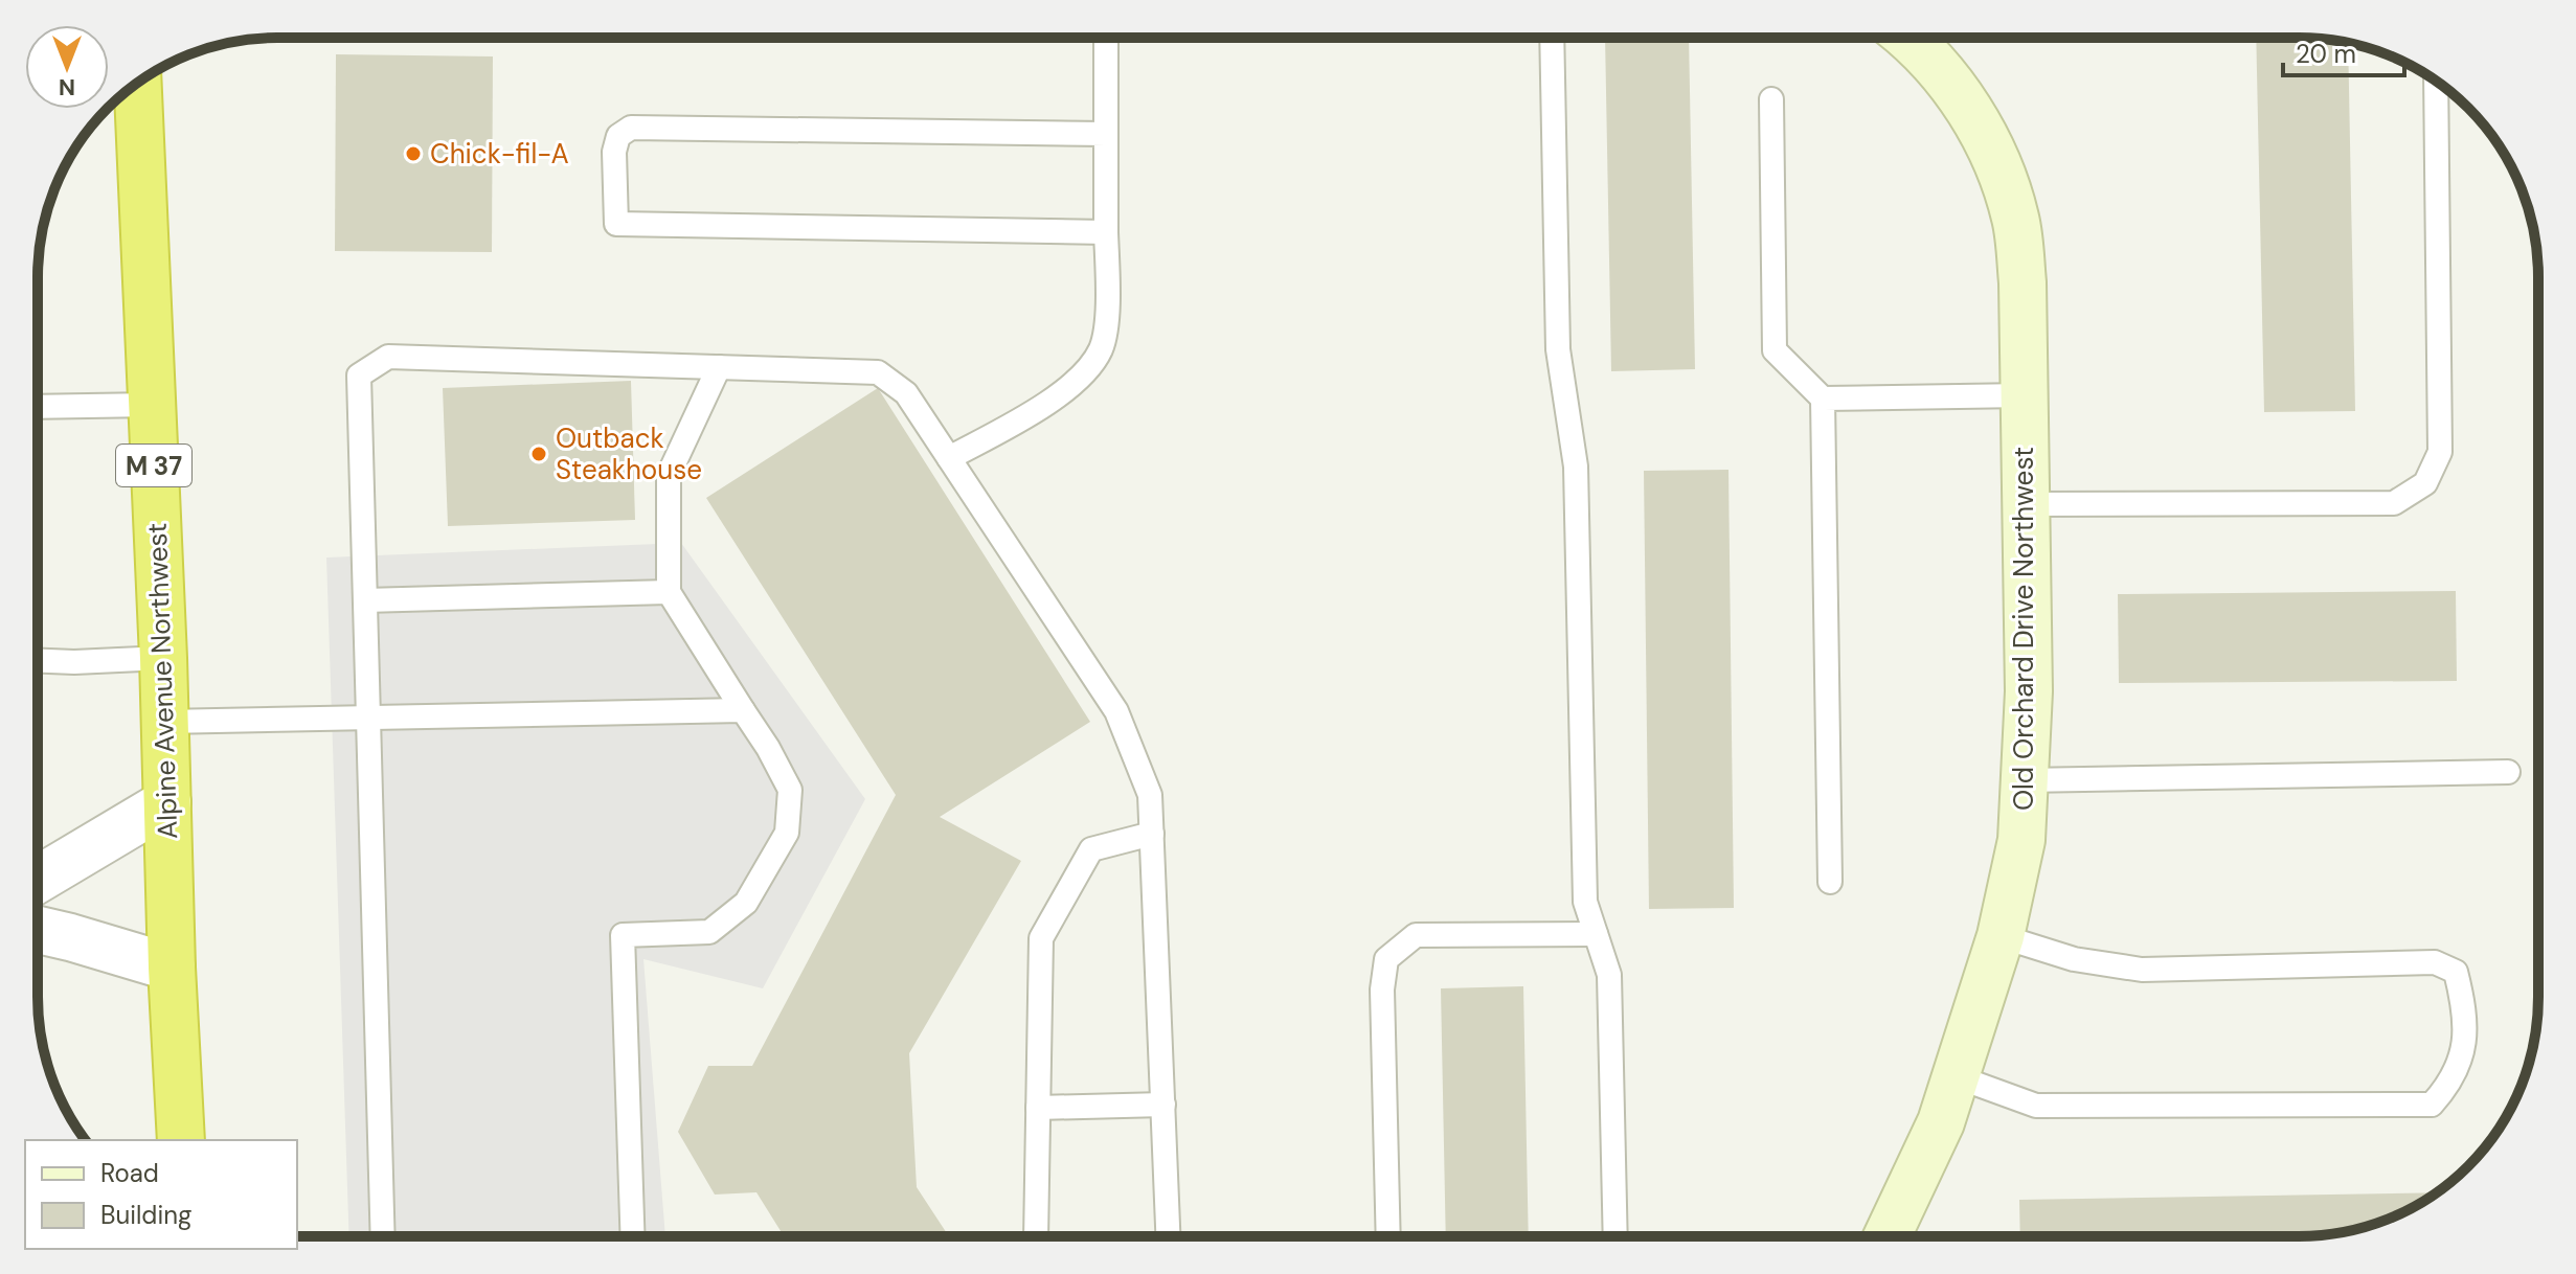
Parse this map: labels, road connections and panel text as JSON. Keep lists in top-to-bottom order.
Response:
{
  "streets": {
    "highway": ["M 37", "Alpine Avenue Northwest"],
    "street": ["Old Orchard Drive Northwest"]
  },
  "places": ["Chick-fil-A", "Outback Steakhouse"],
  "legend": ["Road", "Building"],
  "scale_bar": "20 m",
  "north": "bottom"
}
